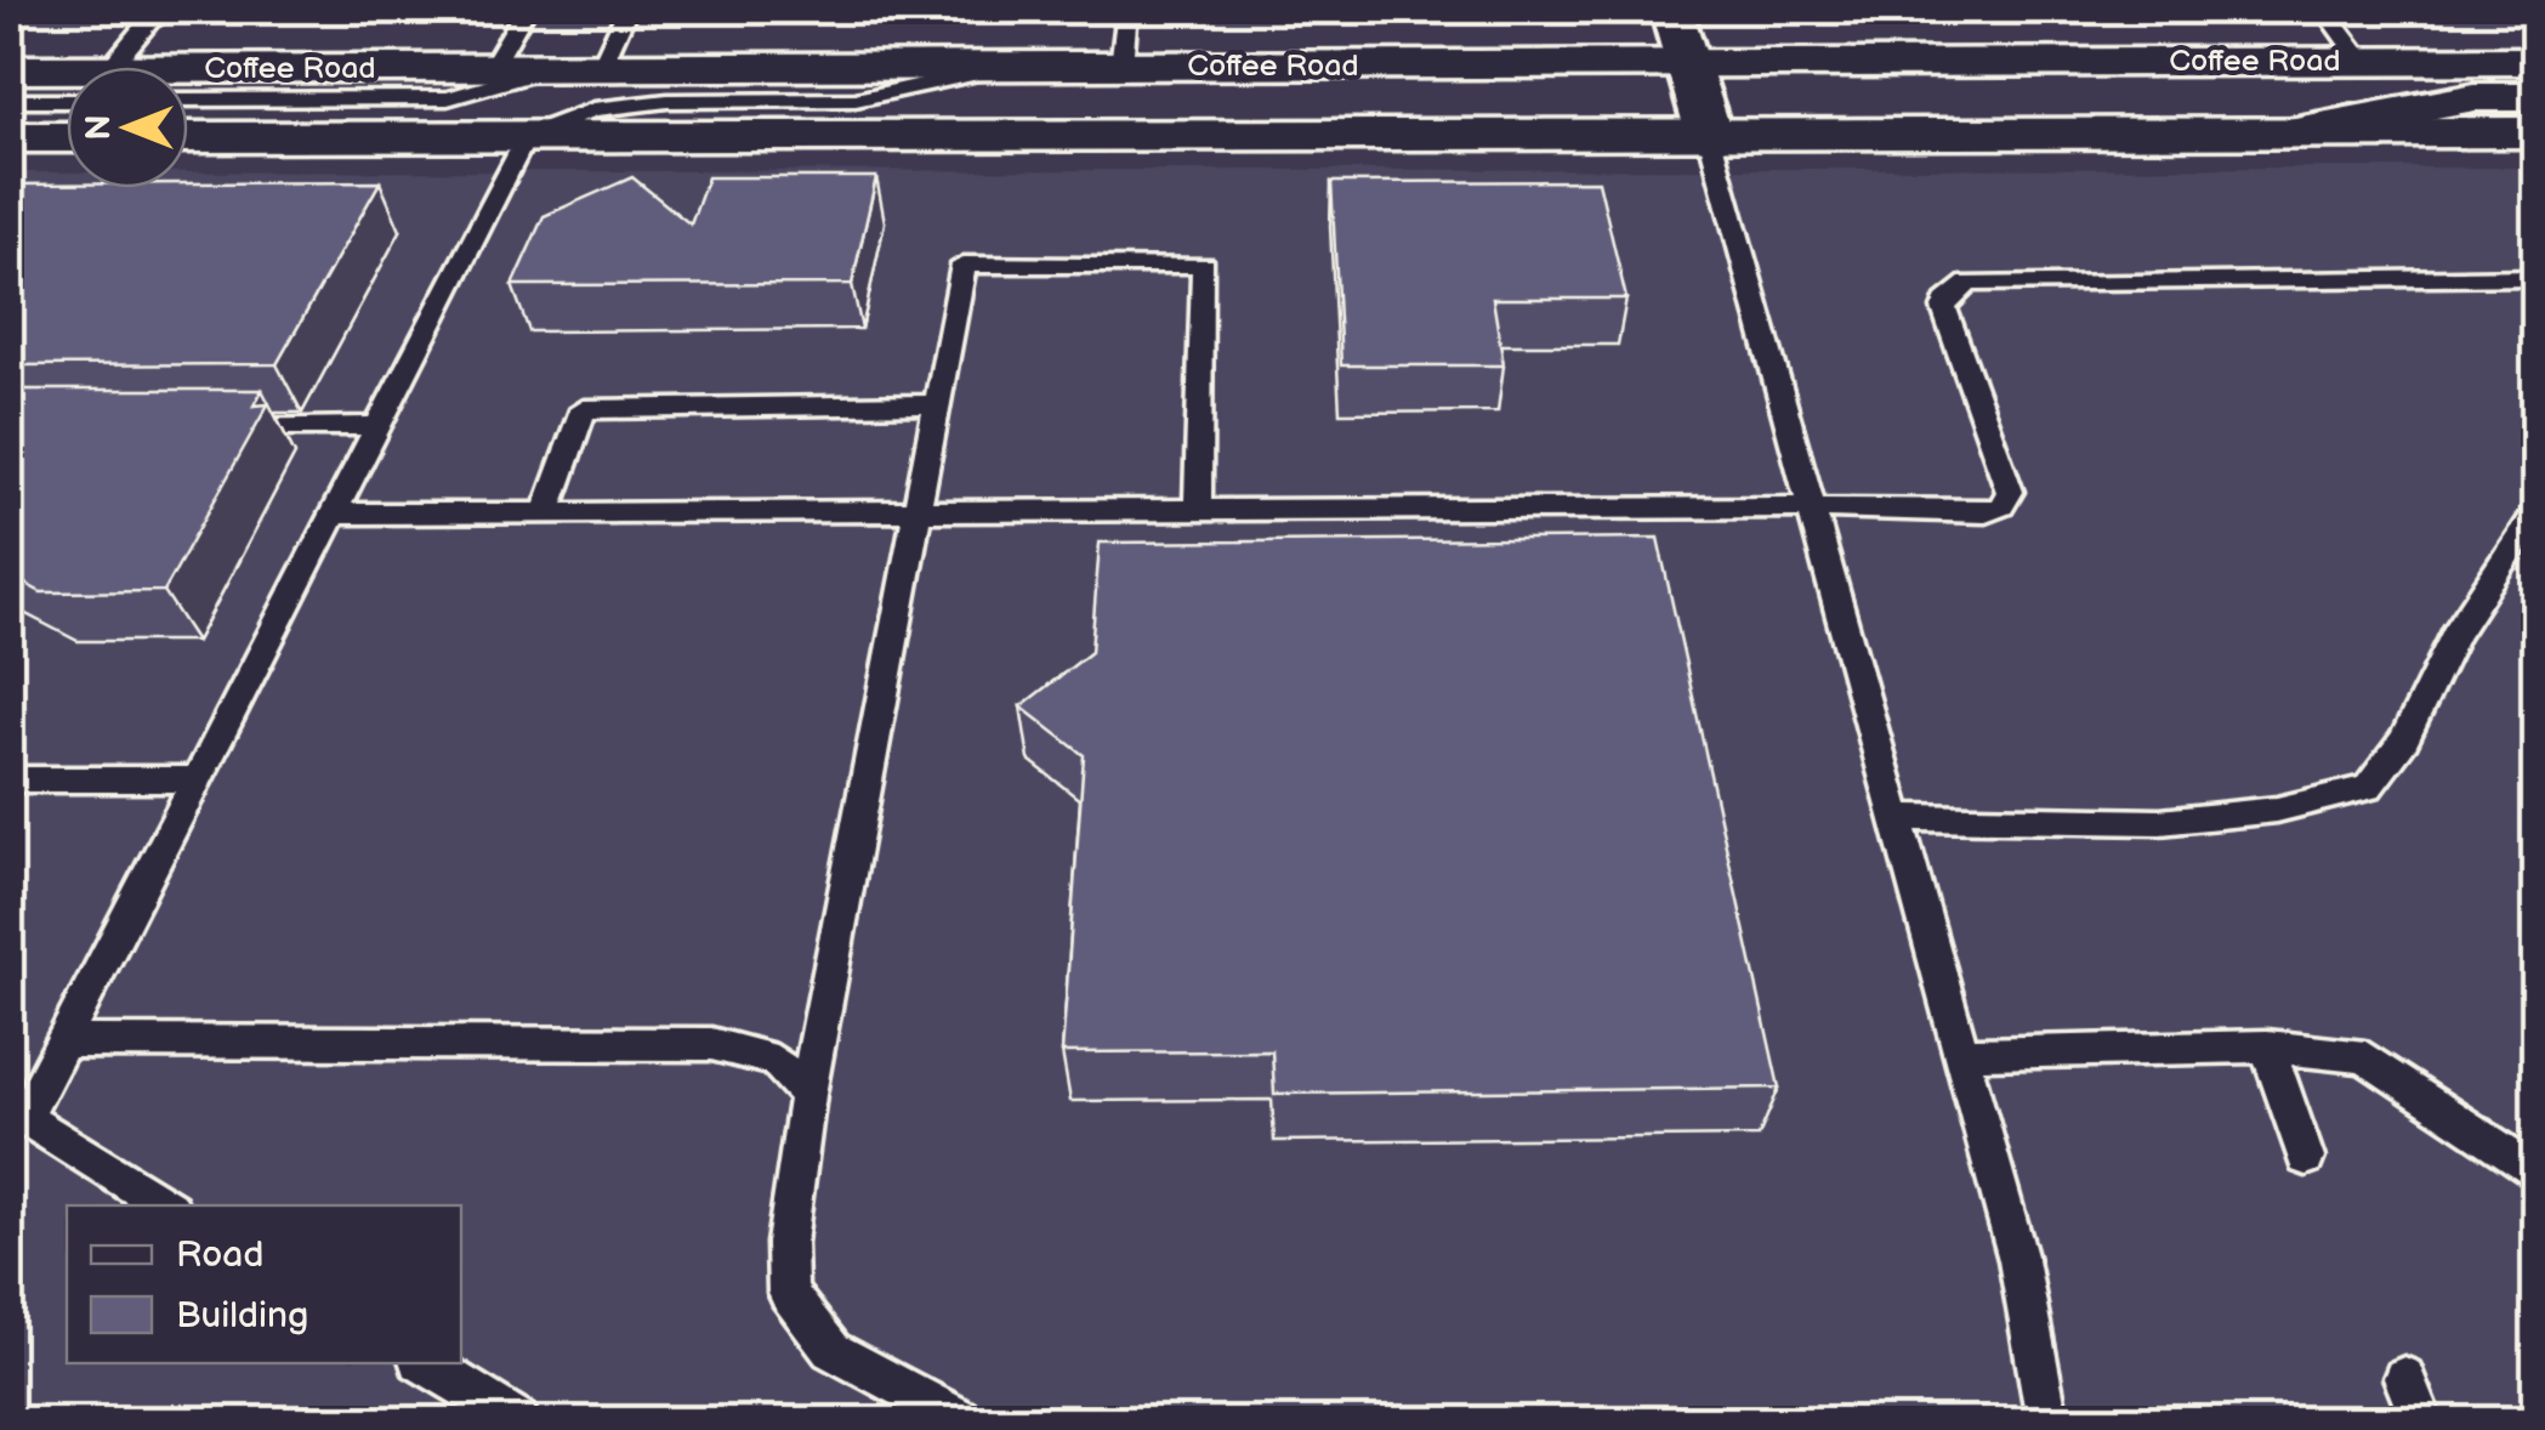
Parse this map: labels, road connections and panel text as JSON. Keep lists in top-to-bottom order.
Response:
{
  "streets": {
    "main road": ["Coffee Road"]
  },
  "legend": ["Road", "Building"],
  "north": "left"
}
